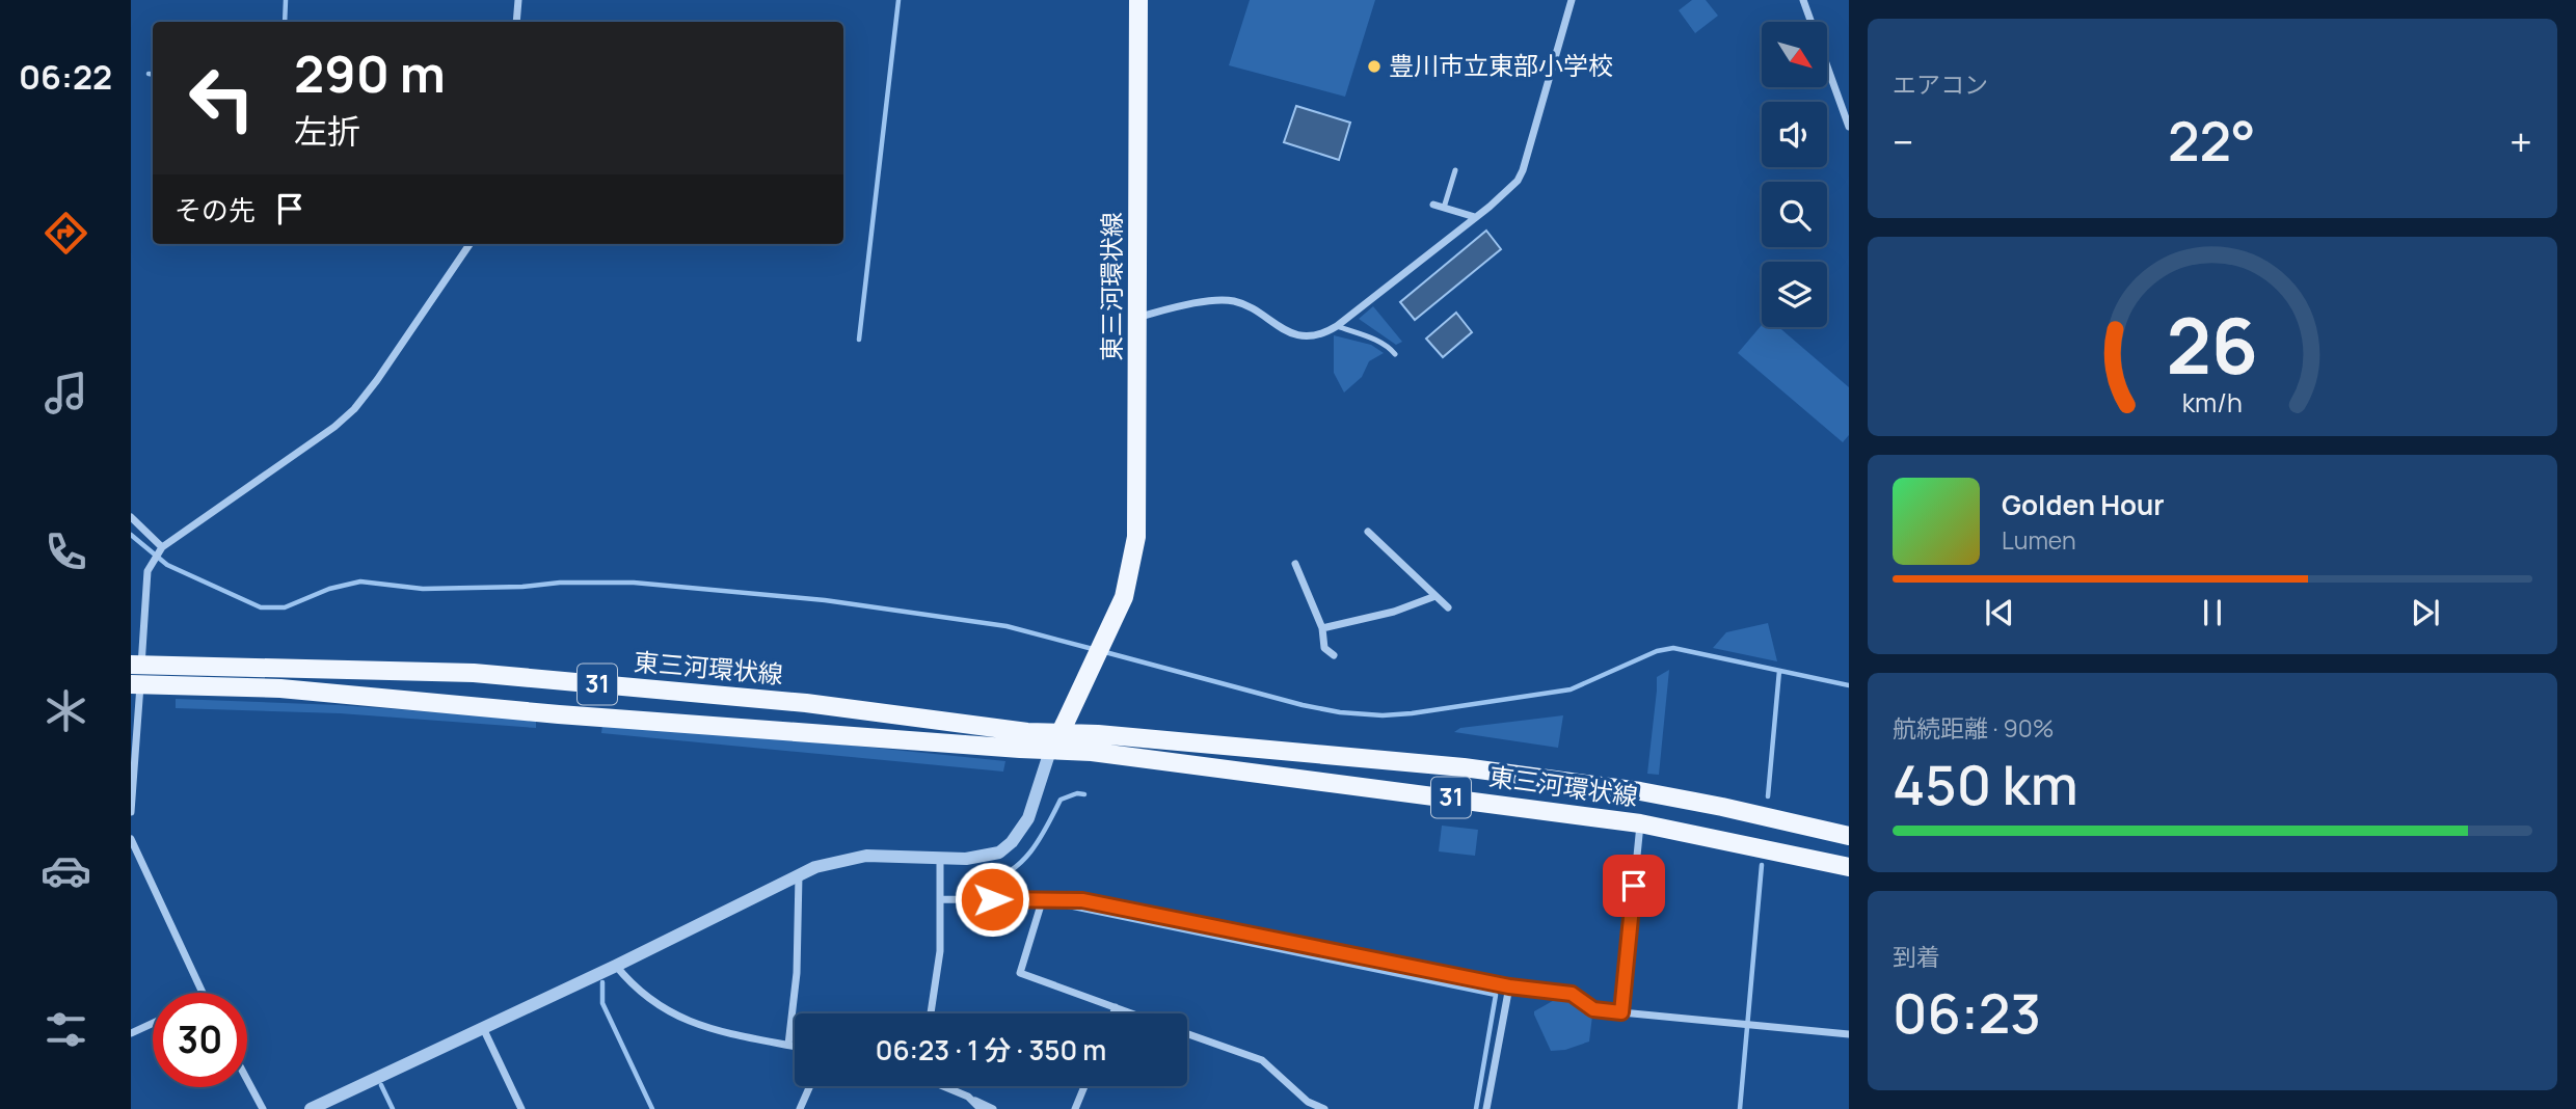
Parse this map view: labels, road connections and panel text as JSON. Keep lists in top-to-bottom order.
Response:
{
  "streets": {
    "main road": ["東三河環状線", "31"]
  },
  "places": ["豊川市立東部小学校"],
  "north": "bottom right",
  "page": {
    "tabs": "06:22",
    "tile": [
      "エアコン",
      ["航続距離 · 90%", "450 km"],
      ["到着", "06:23"]
    ],
    "turn": ["290 m", "左折"],
    "heat": ["−", "22°", "+"],
    "then": "その先",
    "song": ["Golden Hour", "Lumen"],
    "limit": "30",
    "trip": "06:23 · 1 分 · 350 m",
    "gauge": ["26", "km/h"]
  }
}
